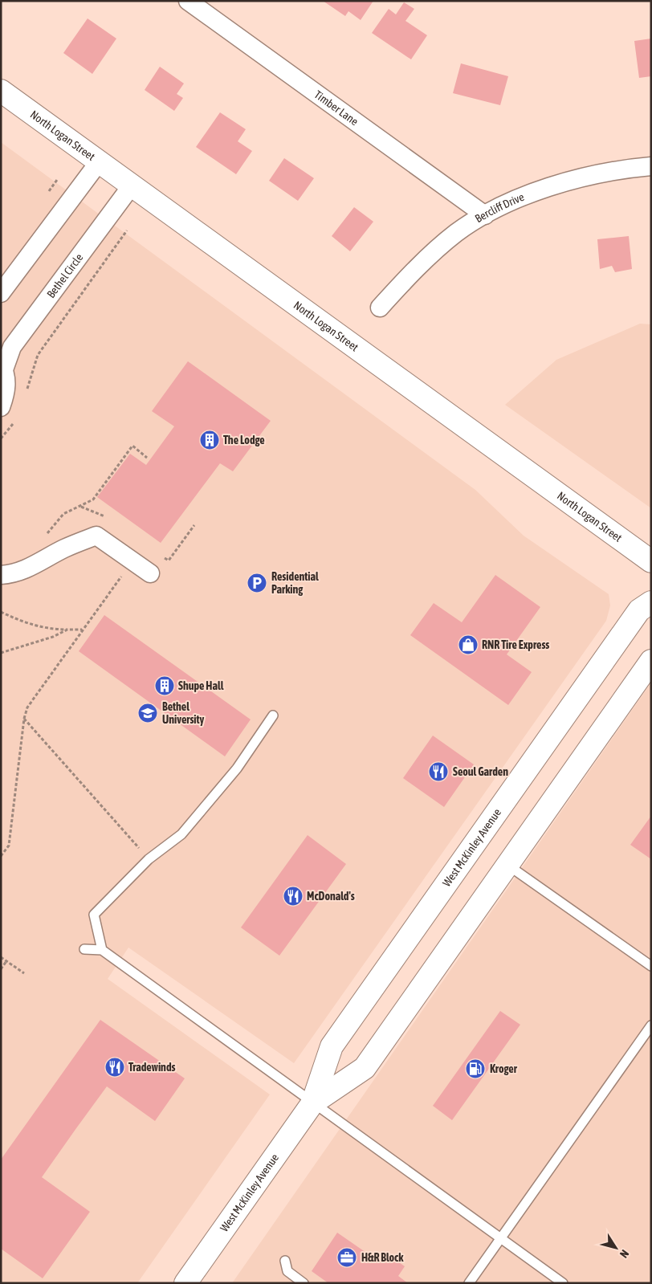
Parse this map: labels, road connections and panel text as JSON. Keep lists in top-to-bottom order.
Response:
{
  "streets": {
    "main road": ["North Logan Street", "West McKinley Avenue"],
    "street": ["Timber Lane", "Bercliff Drive", "Bethel Circle"]
  },
  "crossings": [
    ["Timber Lane", "Bercliff Drive"],
    ["North Logan Street", "Bethel Circle"]
  ],
  "places": {
    "building": ["The Lodge", "Shupe Hall"],
    "parking": ["Residential Parking"],
    "shop": ["RNR Tire Express"],
    "school or university": ["Bethel University"],
    "restaurant": ["Seoul Garden", "McDonald's", "Tradewinds"],
    "fuel station": ["Kroger"],
    "office": ["H&R Block"]
  },
  "north": "bottom right"
}
